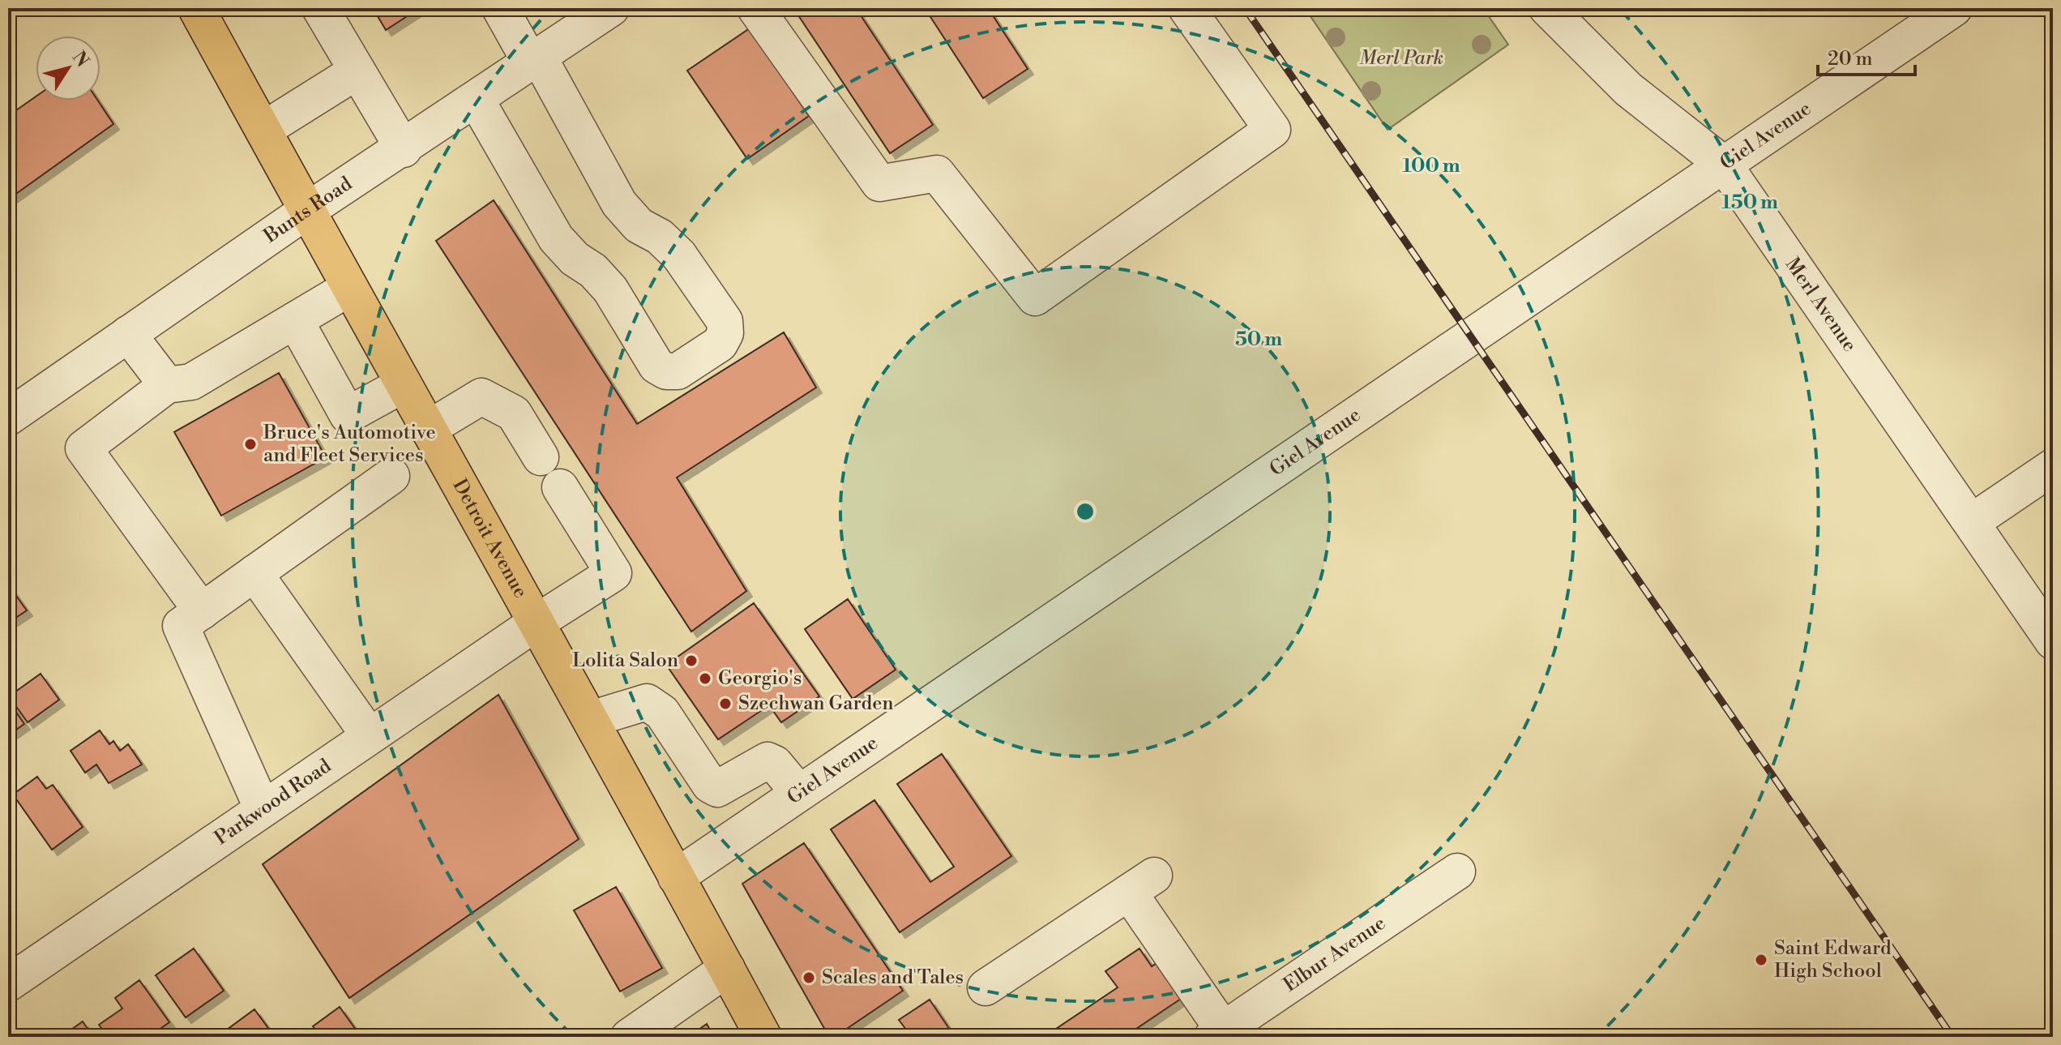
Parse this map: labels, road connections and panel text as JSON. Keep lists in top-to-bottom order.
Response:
{
  "streets": {
    "main road": ["Detroit Avenue"],
    "street": [
      "Giel Avenue",
      "Bunts Road",
      "Merl Avenue",
      "Parkwood Road",
      "Elbur Avenue"
    ]
  },
  "crossings": [
    ["Giel Avenue", "Merl Avenue"],
    ["Giel Avenue", "Detroit Avenue"],
    ["Bunts Road", "Detroit Avenue"],
    ["Detroit Avenue", "Parkwood Road"]
  ],
  "parks": ["Merl Park"],
  "places": [
    "Bruce's Automotive and Fleet Services",
    "Lolita Salon",
    "Georgio's",
    "Szechwan Garden",
    "Saint Edward High School",
    "Scales and Tales"
  ],
  "scale_bar": "20 m",
  "north": "top right",
  "rings": ["100 m", "150 m", "50 m"]
}
